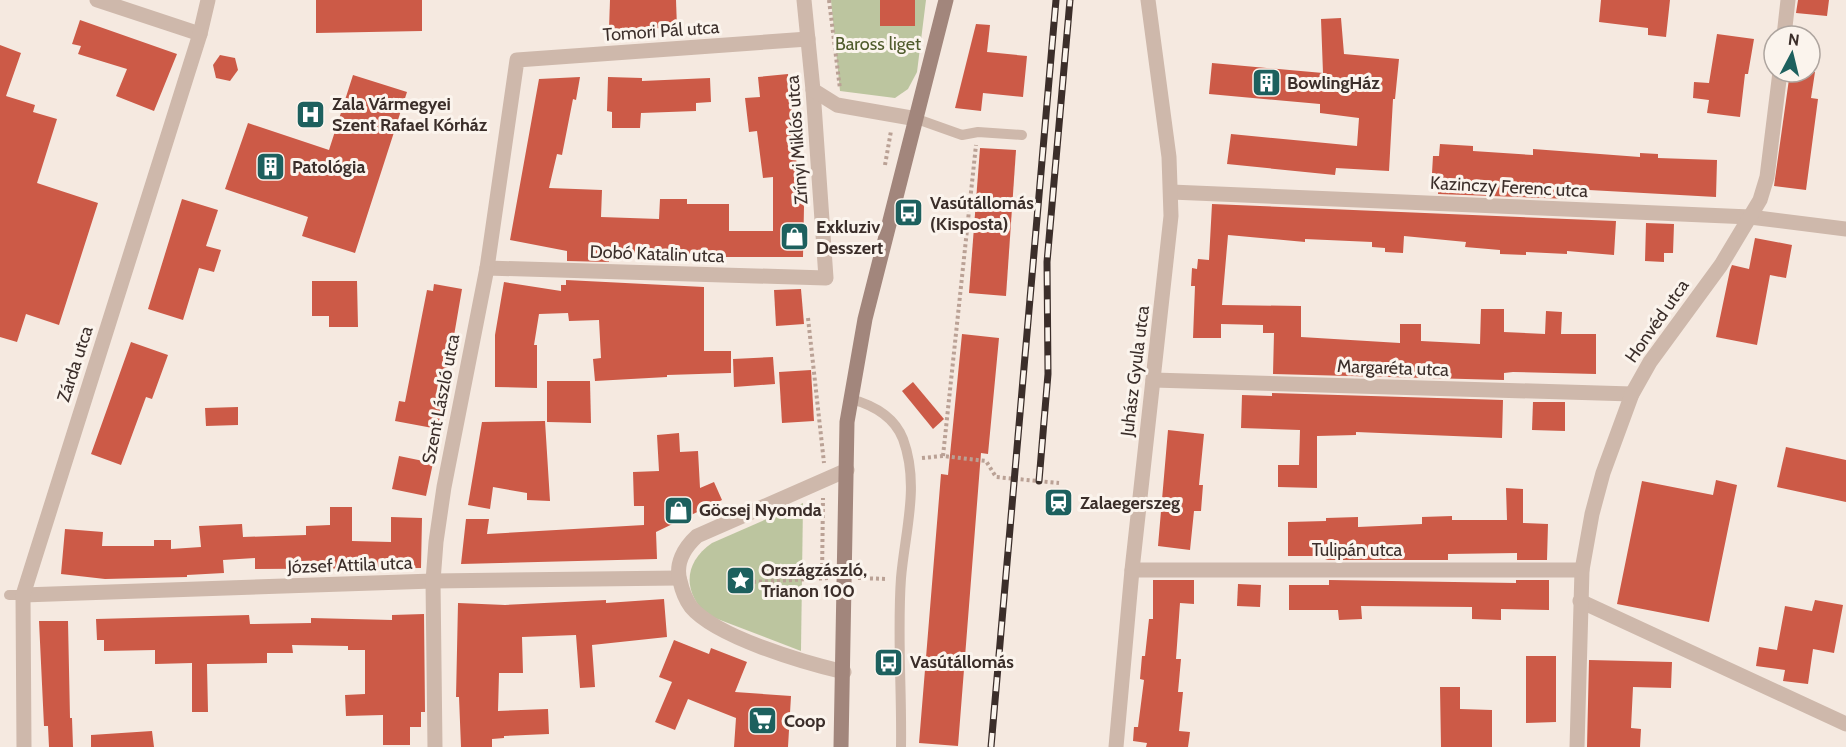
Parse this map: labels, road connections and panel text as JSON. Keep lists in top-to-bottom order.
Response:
{
  "streets": {
    "street": [
      "Tomori Pál utca",
      "Zrínyi Miklós utca",
      "Kazinczy Ferenc utca",
      "Dobó Katalin utca",
      "Honvéd utca",
      "Zárda utca",
      "Margaréta utca",
      "Juhász Gyula utca",
      "Szent László utca",
      "Tulipán utca",
      "József Attila utca"
    ]
  },
  "crossings": [
    ["Tomori Pál utca", "Zrínyi Miklós utca"],
    ["Tomori Pál utca", "Szent László utca"],
    ["Zrínyi Miklós utca", "Dobó Katalin utca"],
    ["Kazinczy Ferenc utca", "Honvéd utca"],
    ["Kazinczy Ferenc utca", "Juhász Gyula utca"],
    ["Dobó Katalin utca", "Szent László utca"],
    ["Honvéd utca", "Margaréta utca"],
    ["Honvéd utca", "Tulipán utca"],
    ["Zárda utca", "József Attila utca"],
    ["Margaréta utca", "Juhász Gyula utca"],
    ["Juhász Gyula utca", "Tulipán utca"],
    ["Szent László utca", "József Attila utca"]
  ],
  "parks": ["Baross liget"],
  "places": {
    "building": ["BowlingHáz", "Patológia"],
    "hospital": ["Zala Vármegyei Szent Rafael Kórház"],
    "bus stop": ["Vasútállomás (Kisposta)", "Vasútállomás"],
    "shop": ["Exkluziv Desszert", "Göcsej Nyomda"],
    "station": ["Zalaegerszeg"],
    "place": ["Országzászló, Trianon 100"],
    "supermarket": ["Coop"]
  },
  "north": "top"
}
